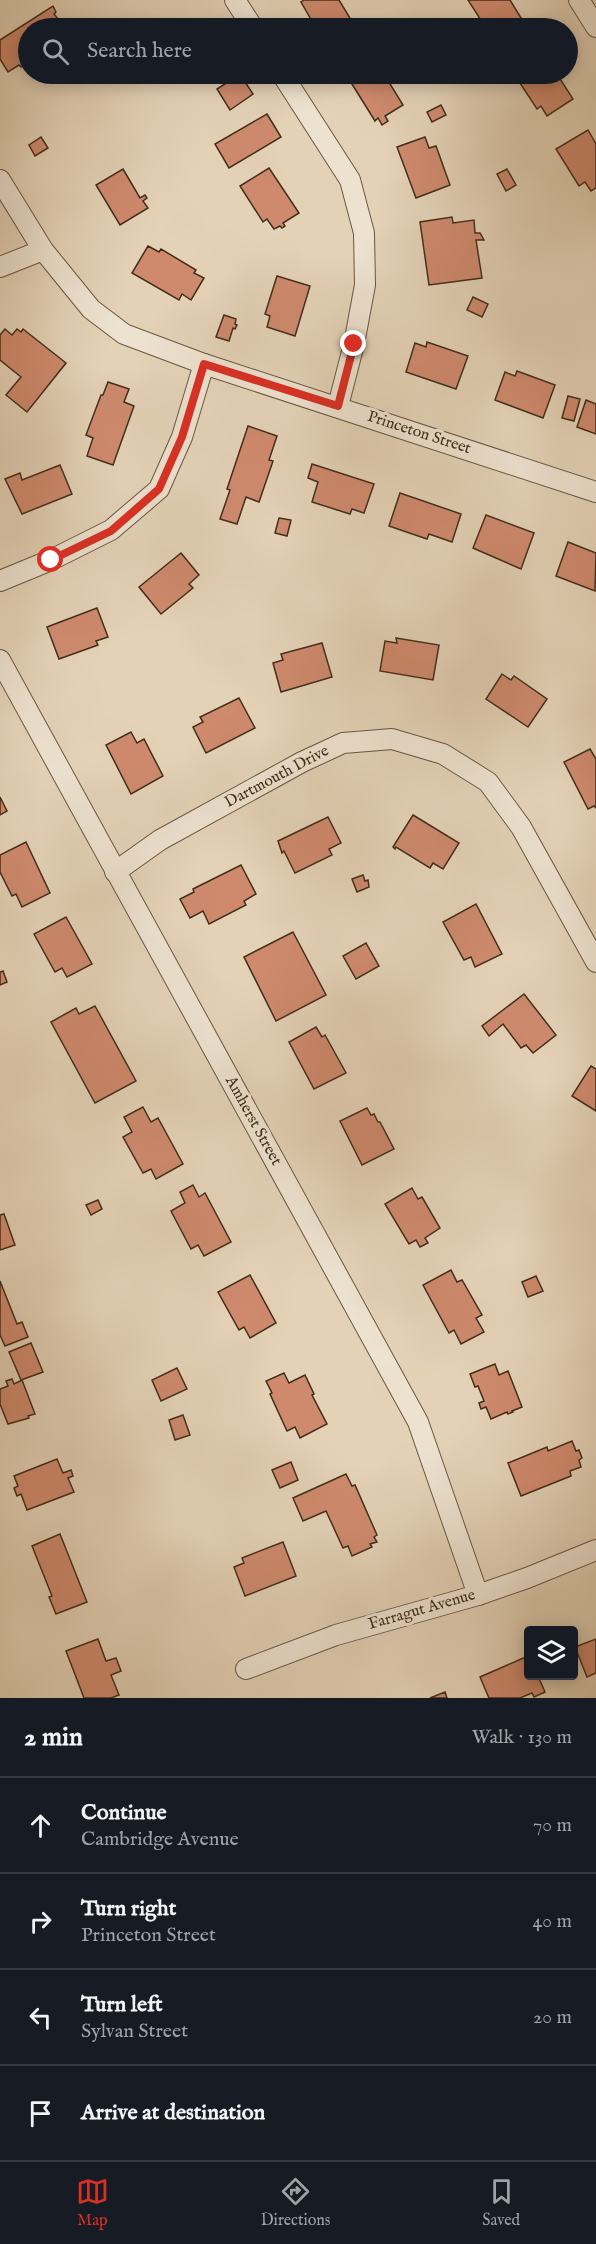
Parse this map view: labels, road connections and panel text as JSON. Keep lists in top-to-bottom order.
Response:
{
  "streets": {
    "street": [
      "Princeton Street",
      "Dartmouth Drive",
      "Amherst Street",
      "Farragut Avenue"
    ]
  },
  "crossings": [
    ["Dartmouth Drive", "Amherst Street"],
    ["Amherst Street", "Farragut Avenue"]
  ],
  "page": {
    "search": "Search here",
    "heading": ["2 min", "Walk · 130 m"],
    "list": [
      ["Continue", "Cambridge Avenue", "70 m"],
      ["Turn right", "Princeton Street", "40 m"],
      ["Turn left", "Sylvan Street", "20 m"],
      "Arrive at destination"
    ],
    "nav": ["Map", "Directions", "Saved"]
  }
}
